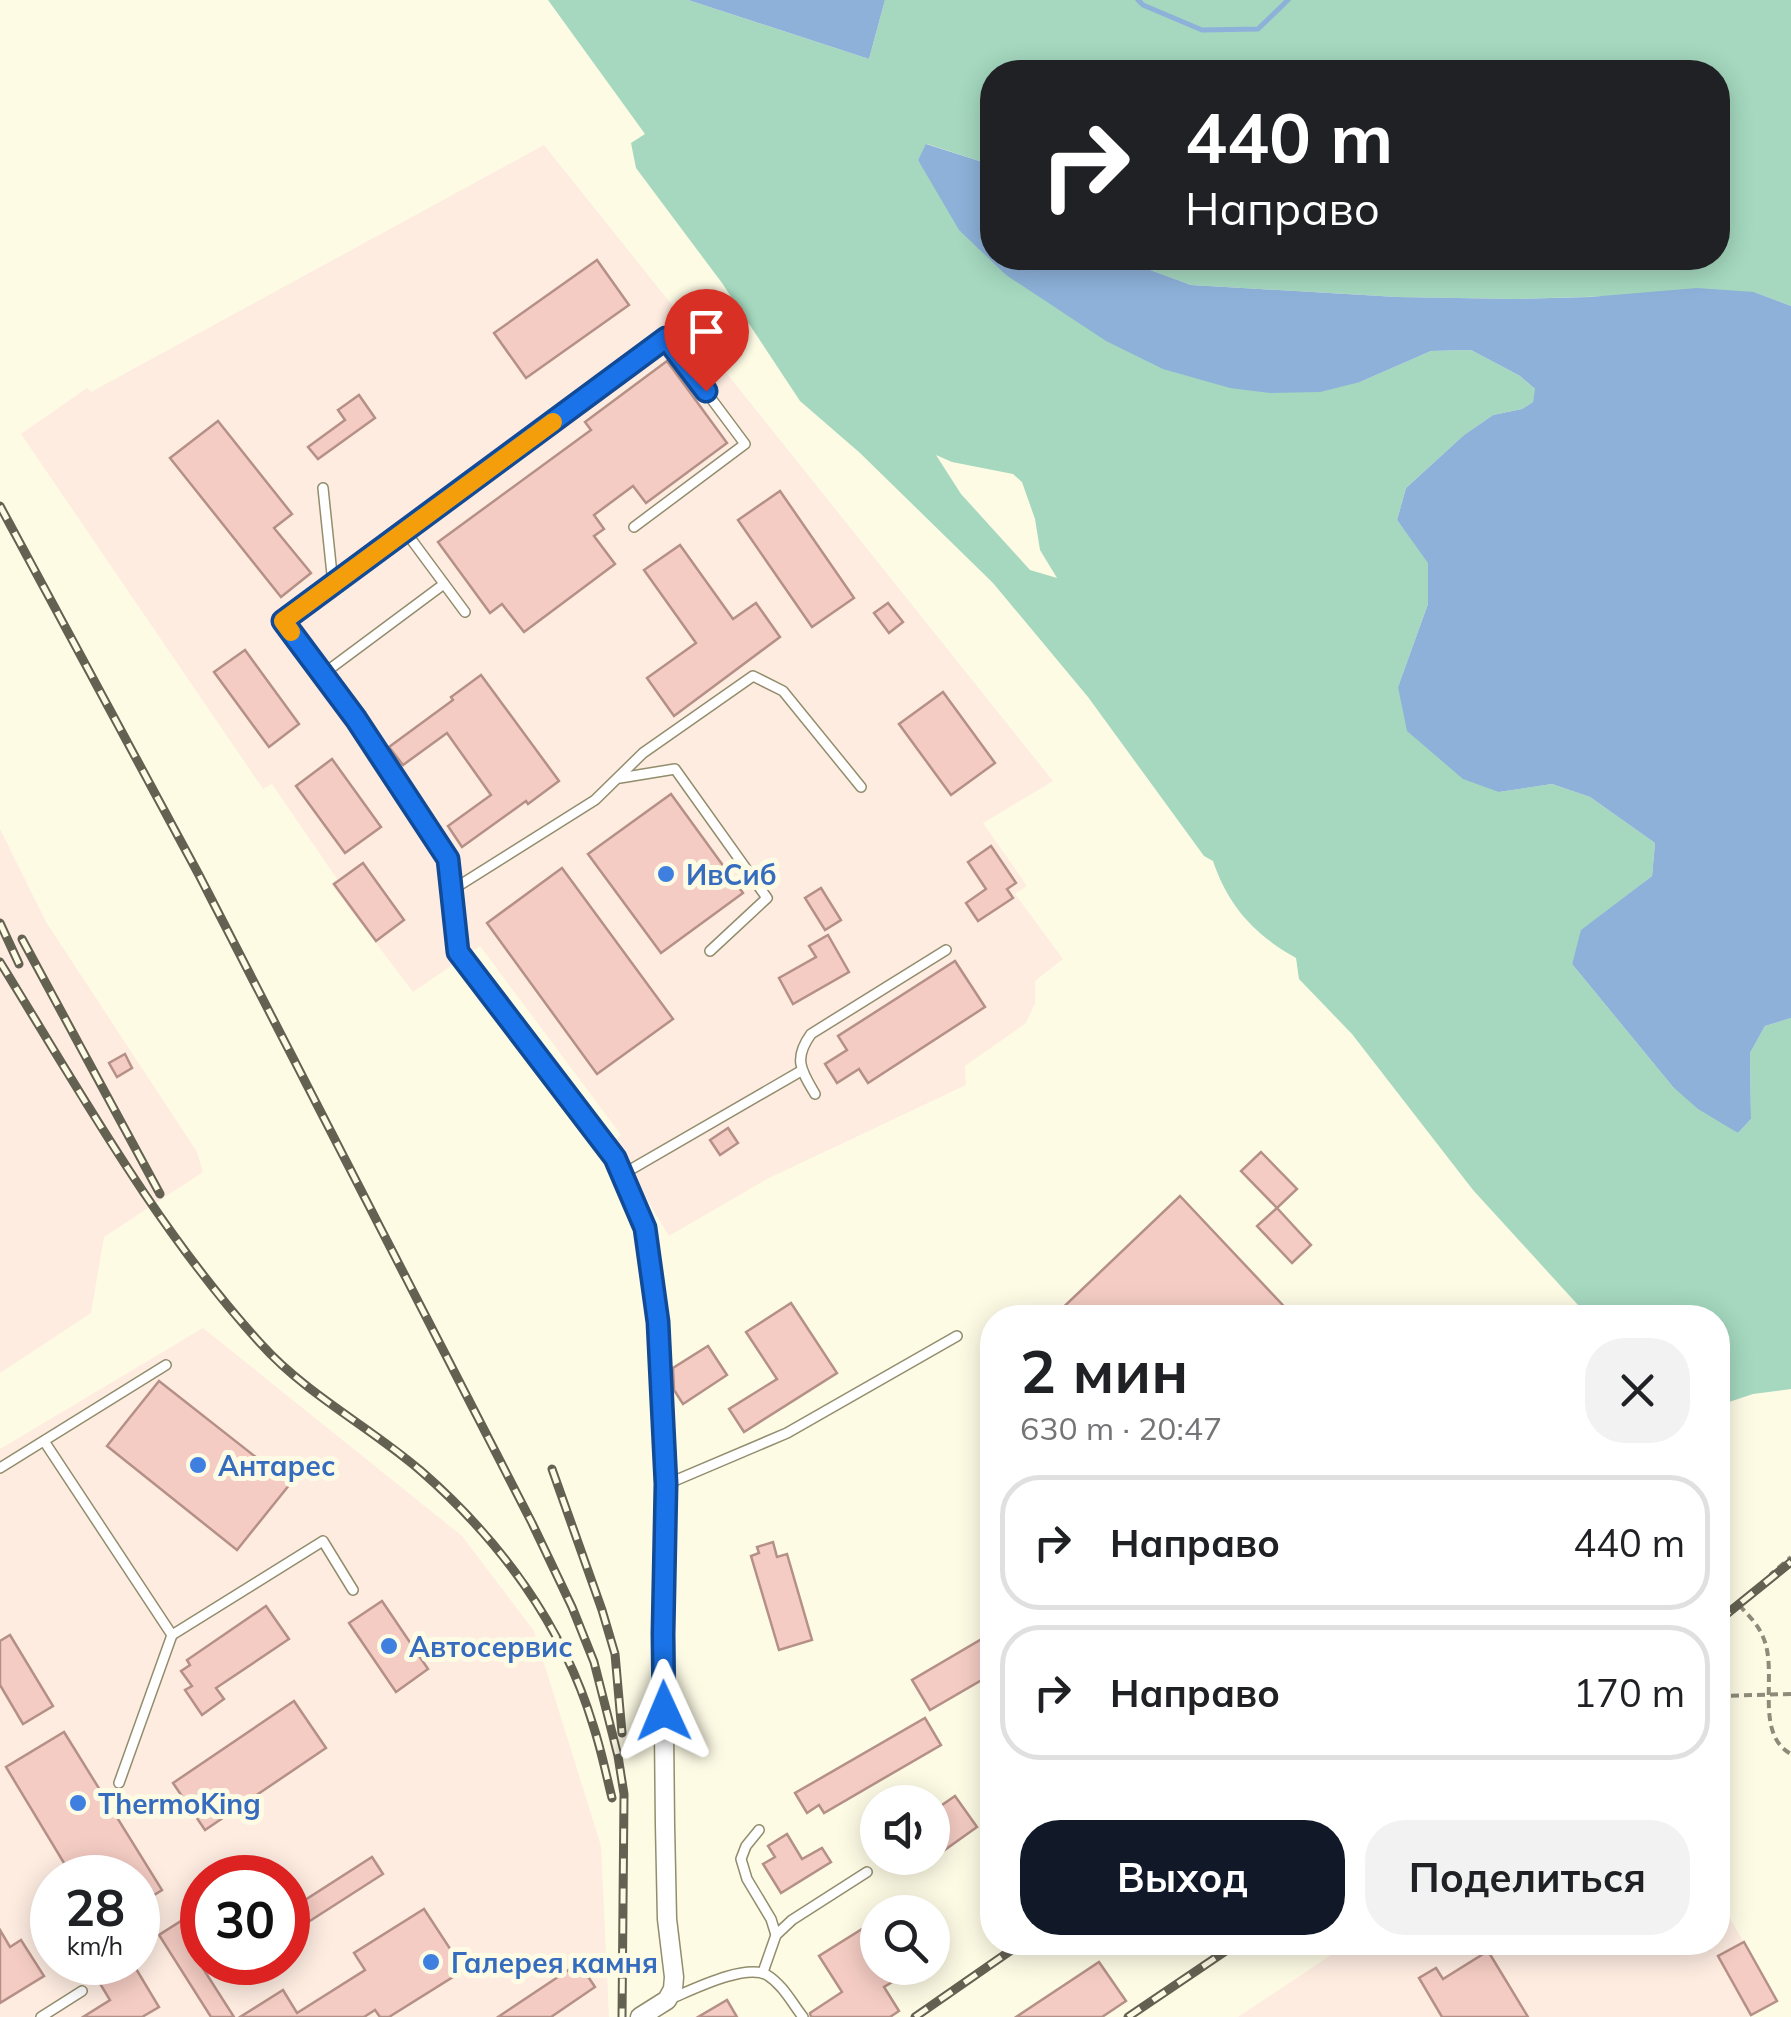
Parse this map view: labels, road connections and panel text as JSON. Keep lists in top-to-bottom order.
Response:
{
  "places": [
    "ИвСиб",
    "Антарес",
    "Автосервис",
    "ThermoKing",
    "Галерея камня"
  ],
  "page": {
    "turn": ["440 m", "Направо"],
    "heading": ["2 мин", "630 m · 20:47"],
    "list": [
      {
        "name": "Направо",
        "value": "440 m"
      },
      {
        "name": "Направо",
        "value": "170 m"
      }
    ],
    "buttons": ["Выход", "Поделиться"],
    "speed": "28 km/h",
    "limit": "30"
  }
}
